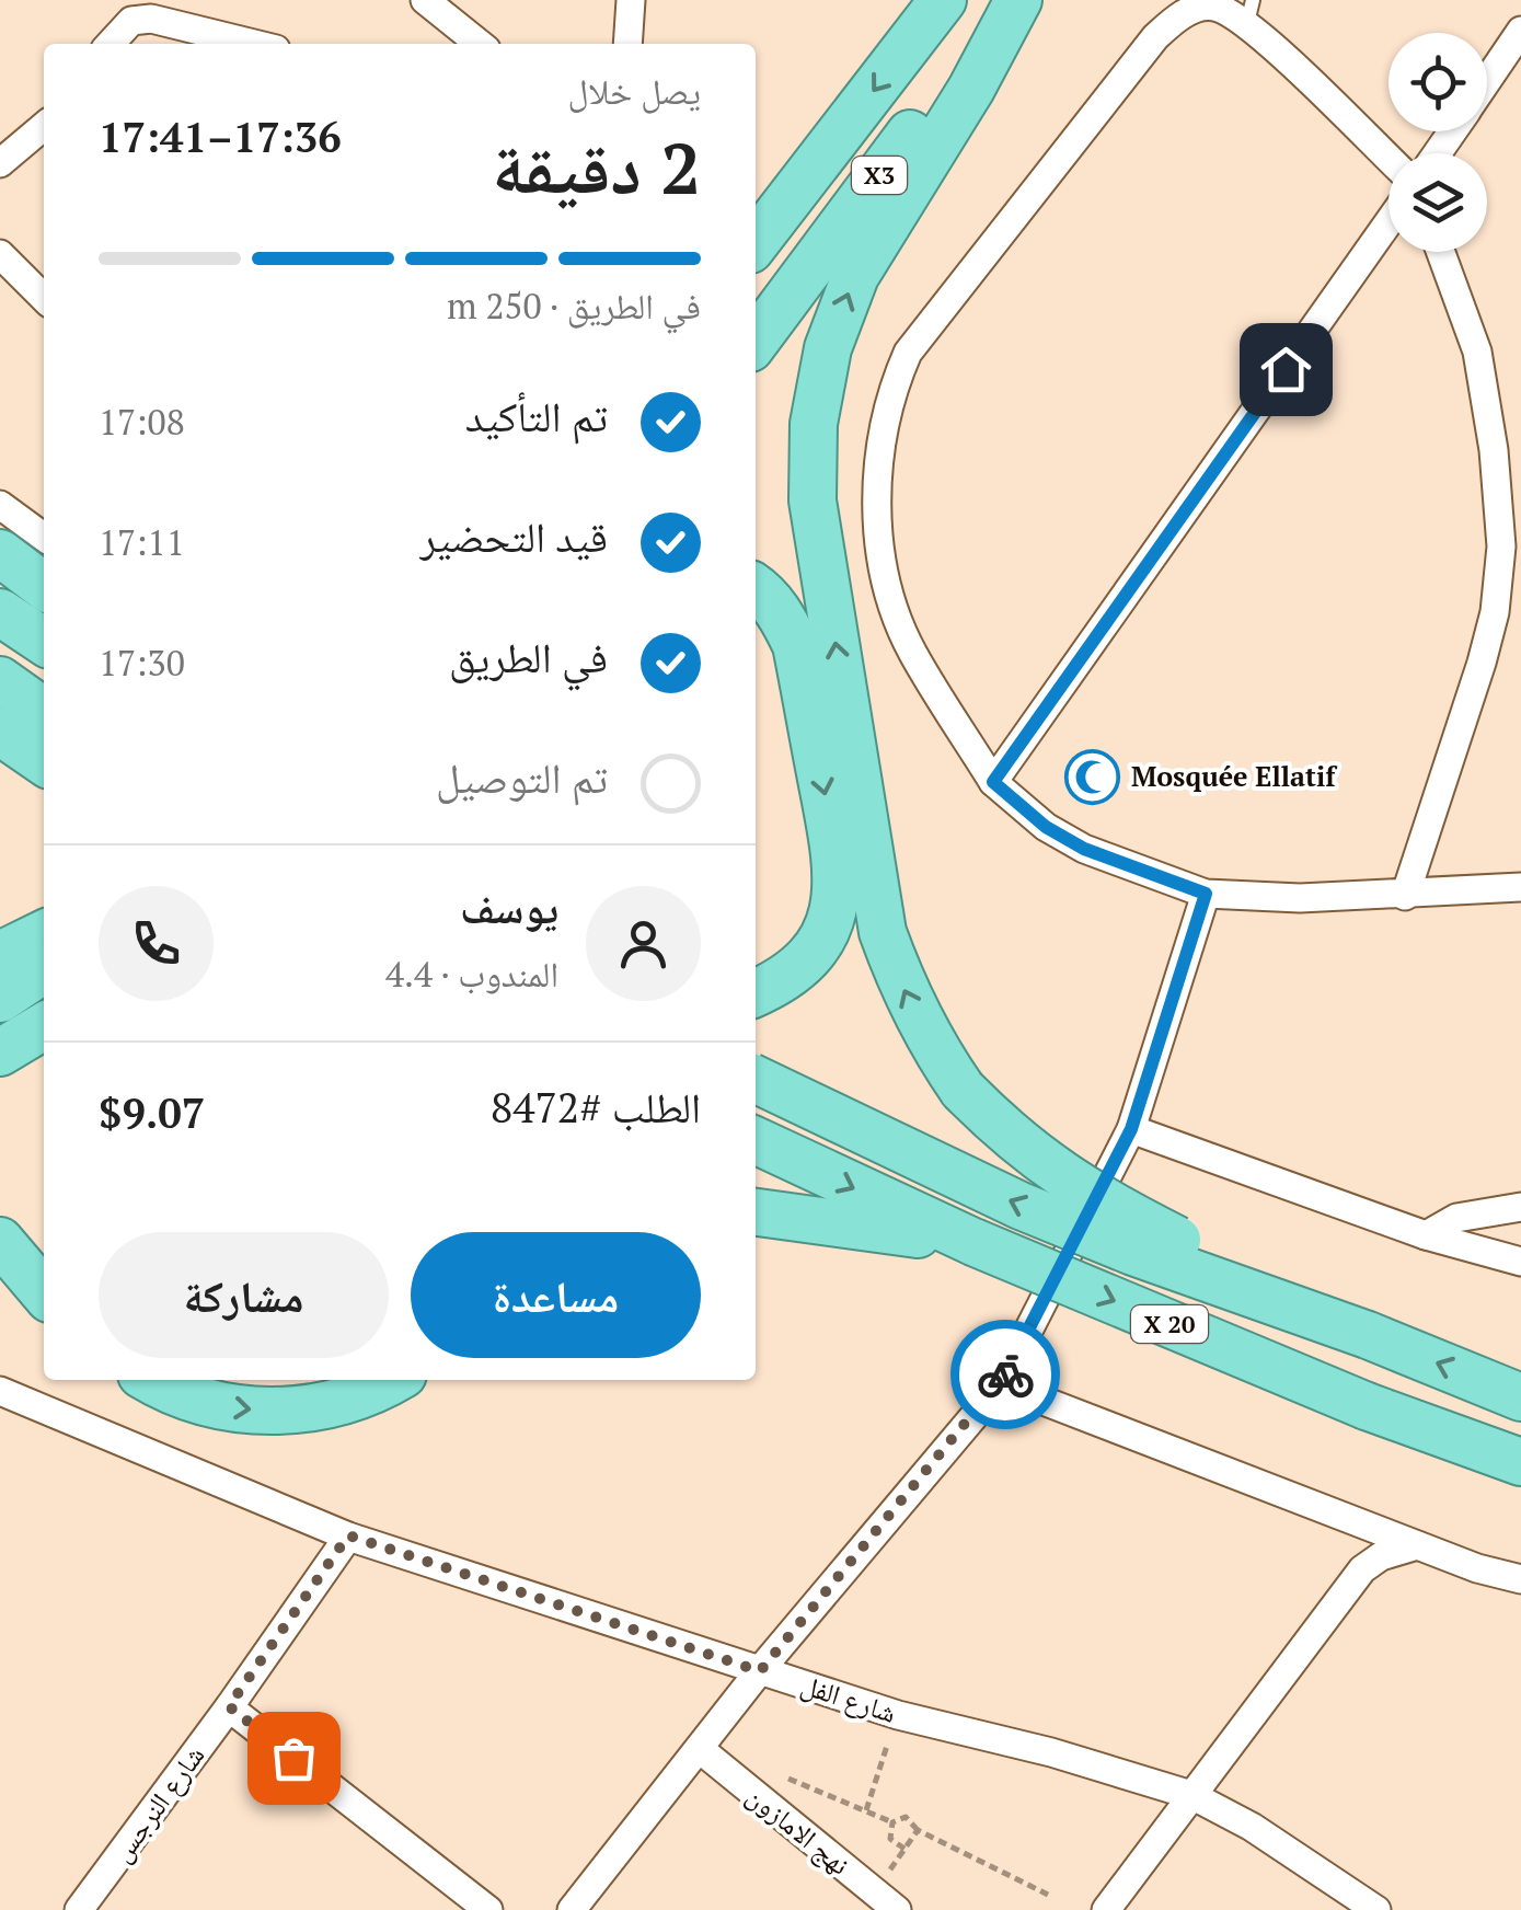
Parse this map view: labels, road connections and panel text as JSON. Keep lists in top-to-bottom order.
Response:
{
  "streets": {
    "highway": ["X3", "X 20"],
    "street": ["شارع الفل", "شارع النرجس", "نهج الامازون"]
  },
  "crossings": [
    ["شارع الفل", "شارع النرجس"]
  ],
  "places": {
    "mosque": ["Mosquée Ellatif"]
  },
  "page": {
    "heading": ["2 دقيقة", "يصل خلال", "17:36–17:41"],
    "panel": [
      "يوسف",
      "المندوب · 4.4",
      "الطلب #8472",
      "$9.07"
    ],
    "bar": "في الطريق · 250 m",
    "list": [
      ["تم التأكيد", "17:08"],
      ["قيد التحضير", "17:11"],
      ["في الطريق", "17:30"],
      "تم التوصيل"
    ],
    "buttons": ["مساعدة", "مشاركة"]
  }
}
